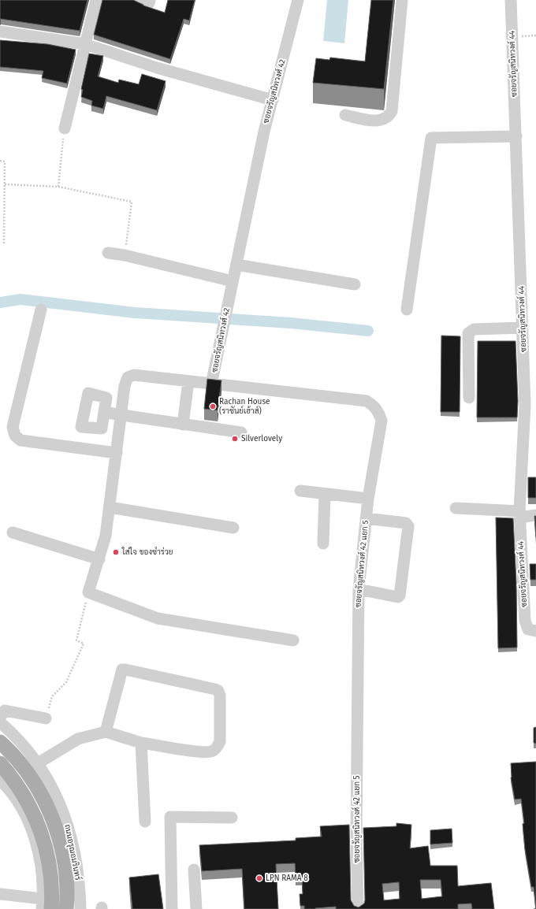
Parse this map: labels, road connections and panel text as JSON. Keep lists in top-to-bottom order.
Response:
{
  "streets": {
    "street": [
      "ซอยจรัญสนิทวงศ์ 44",
      "ซอยจรัญสนิทวงศ์ 42",
      "ซอยจรัญสนิทวงศ์ 42 แยก 5",
      "ถนนอรุณอมรินทร์"
    ]
  },
  "crossings": [
    ["ซอยจรัญสนิทวงศ์ 42", "ซอยจรัญสนิทวงศ์ 42 แยก 5"]
  ],
  "places": [
    "Rachan House (ราชันย์เฮ้าส์)",
    "Silverlovely",
    "ใส่ใจ ของชำร่วย",
    "LPN RAMA 8"
  ]
}
